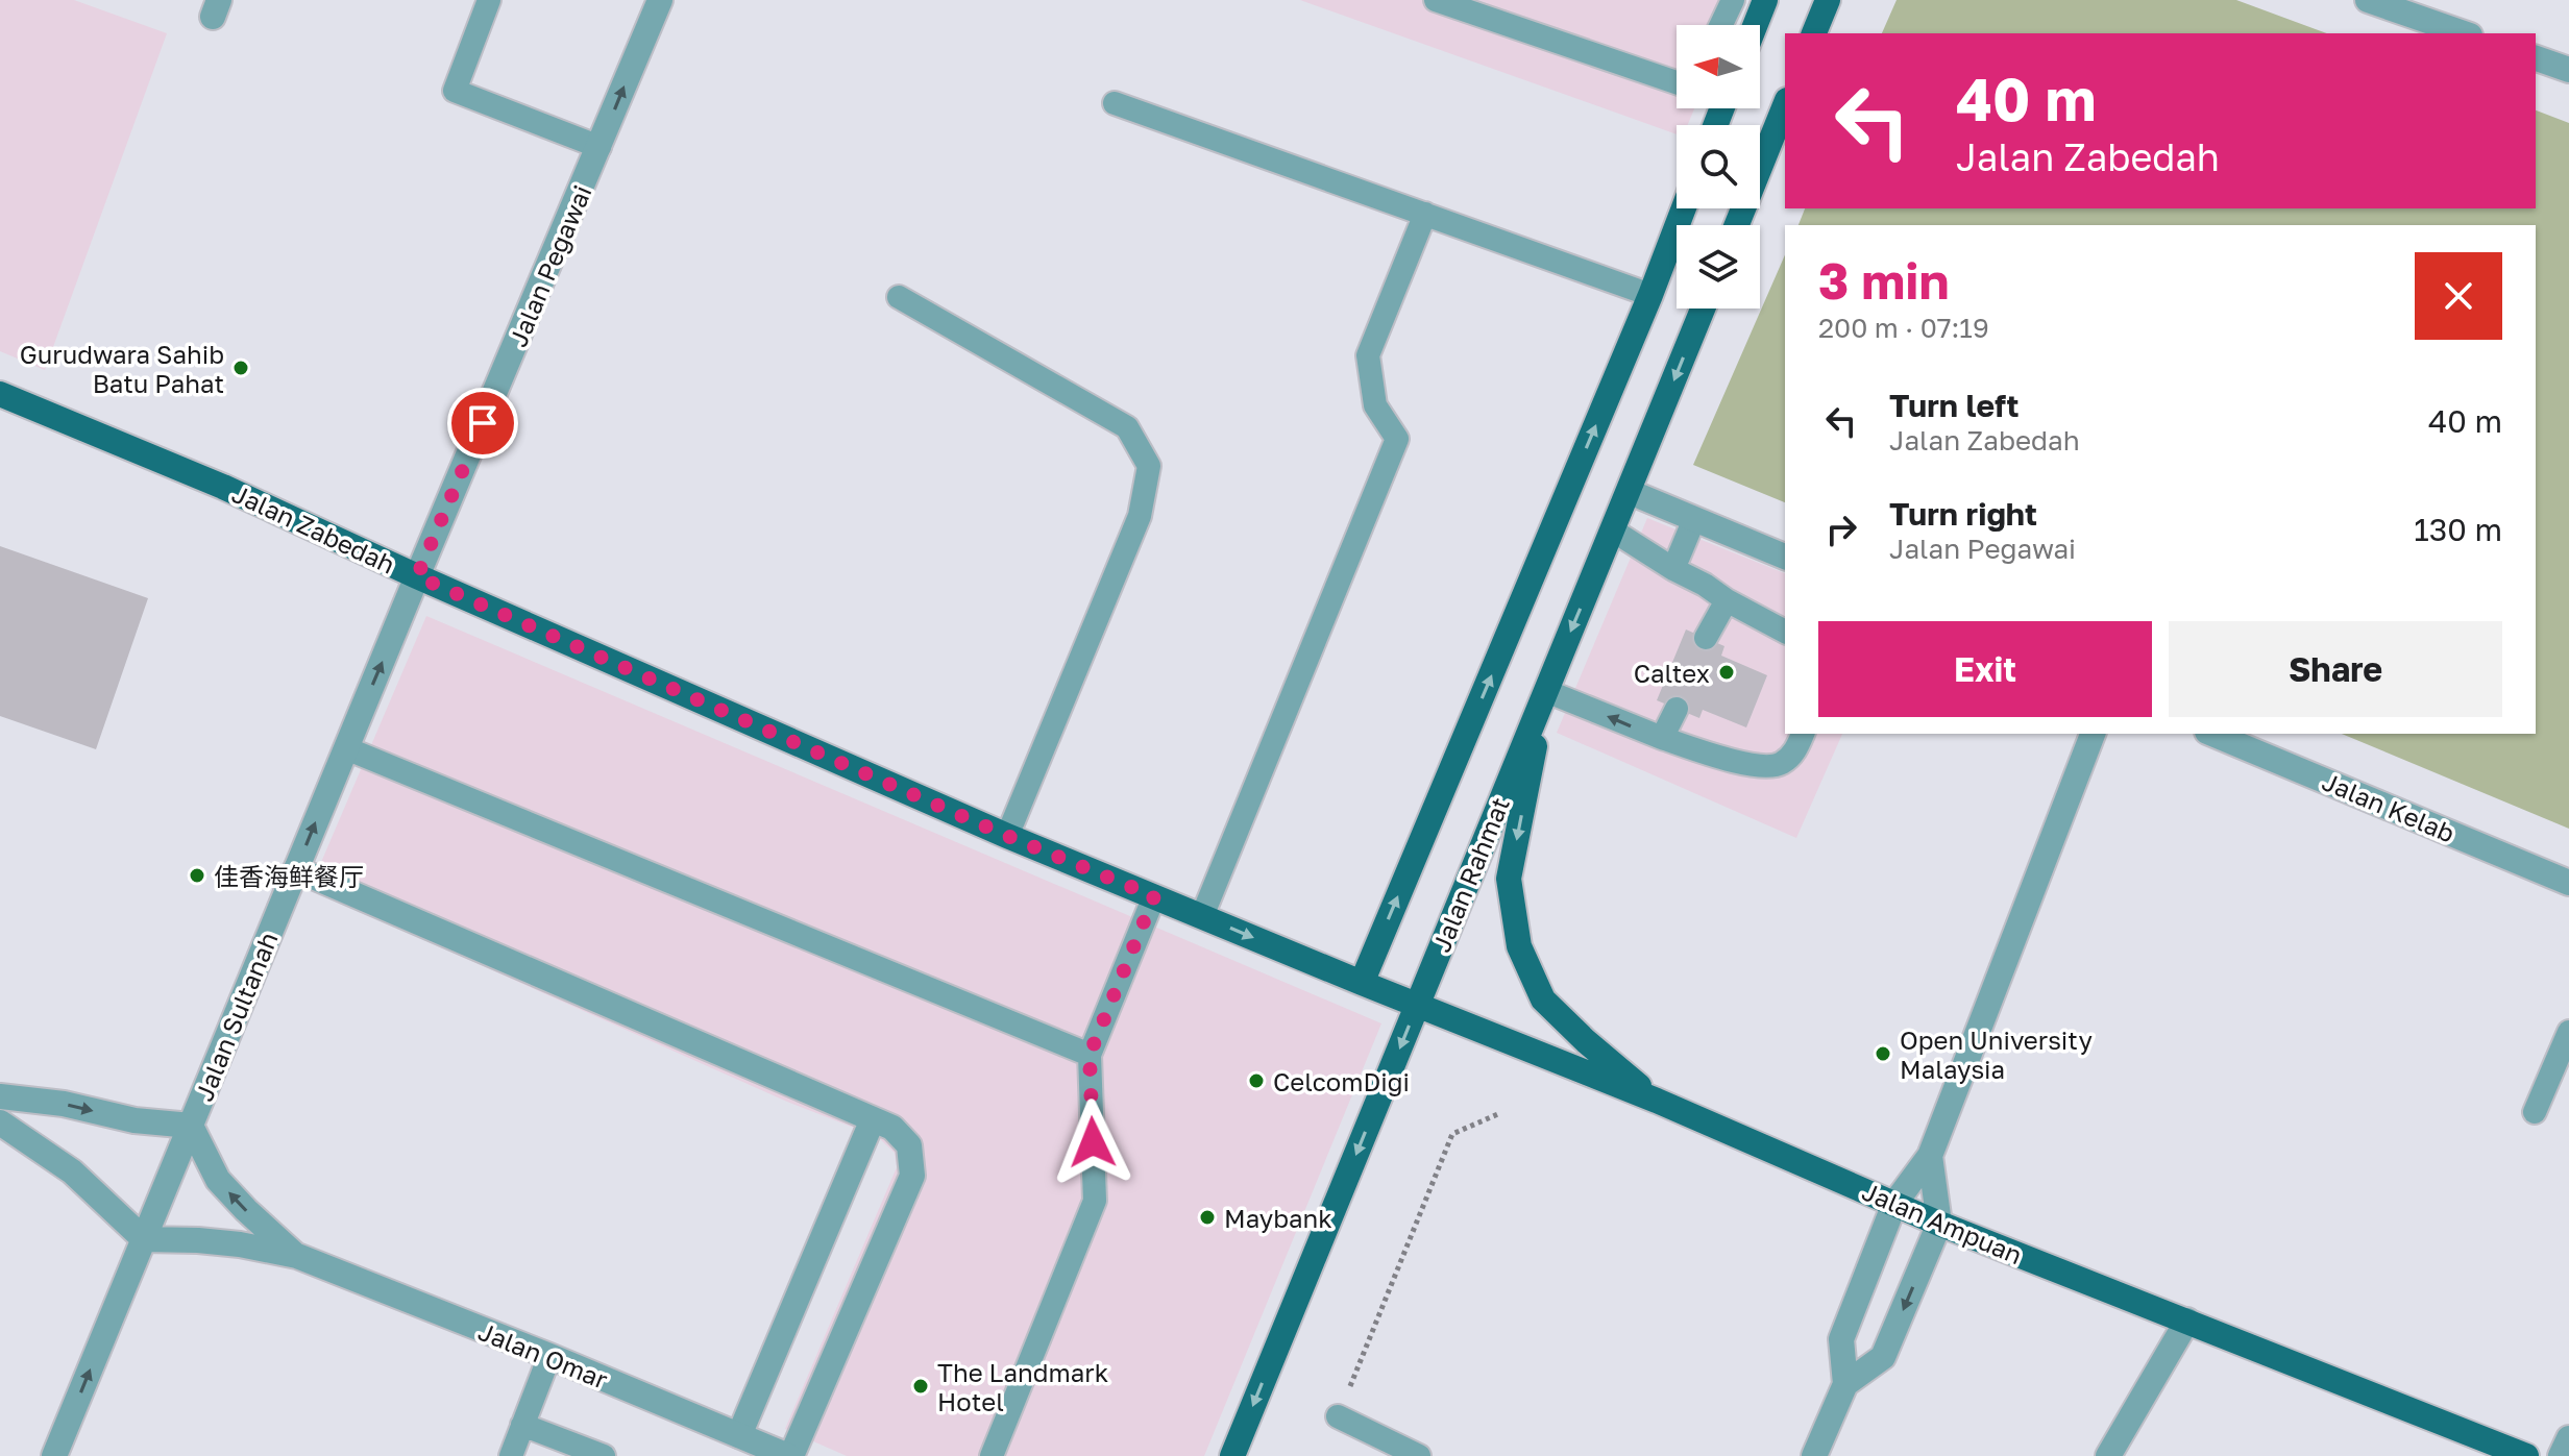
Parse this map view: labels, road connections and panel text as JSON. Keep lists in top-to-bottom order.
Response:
{
  "streets": {
    "main road": ["Jalan Zabedah", "Jalan Rahmat", "Jalan Ampuan"],
    "street": [
      "Jalan Pegawai",
      "Jalan Kelab",
      "Jalan Sultanah",
      "Jalan Omar"
    ]
  },
  "crossings": [
    ["Jalan Pegawai", "Jalan Zabedah"],
    ["Jalan Pegawai", "Jalan Sultanah"],
    ["Jalan Zabedah", "Jalan Sultanah"],
    ["Jalan Zabedah", "Jalan Ampuan"],
    ["Jalan Rahmat", "Jalan Ampuan"]
  ],
  "one_way": ["Jalan Sultanah"],
  "places": [
    "Gurudwara Sahib Batu Pahat",
    "Caltex",
    "佳香海鲜餐厅",
    "Open University Malaysia",
    "CelcomDigi",
    "Maybank",
    "The Landmark Hotel"
  ],
  "north": "left",
  "page": {
    "turn": ["40 m", "Jalan Zabedah"],
    "heading": ["3 min", "200 m · 07:19"],
    "list": [
      {
        "name": "Turn left",
        "note": "Jalan Zabedah",
        "value": "40 m"
      },
      {
        "name": "Turn right",
        "note": "Jalan Pegawai",
        "value": "130 m"
      }
    ],
    "buttons": ["Exit", "Share"]
  }
}
